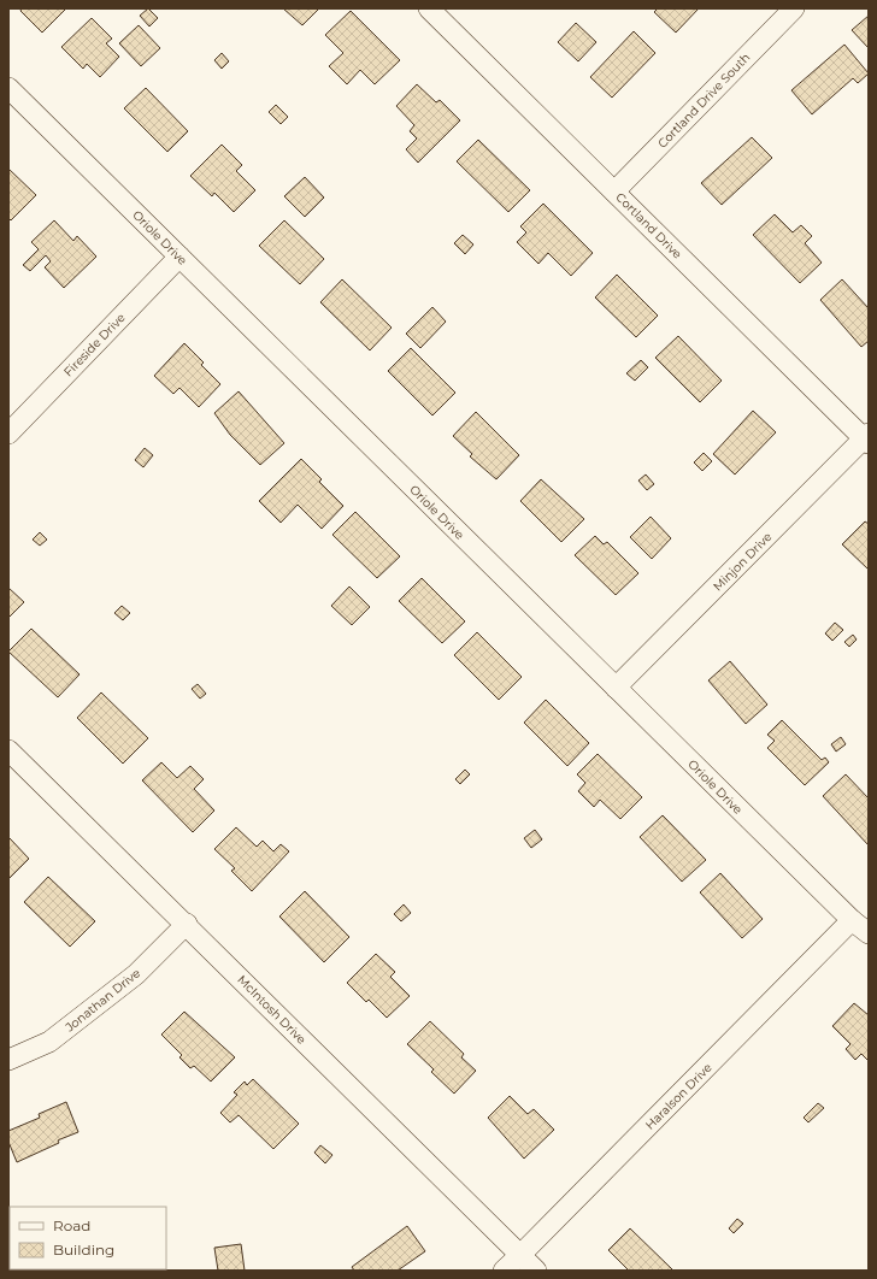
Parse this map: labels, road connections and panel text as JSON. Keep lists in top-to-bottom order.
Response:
{
  "streets": {
    "street": [
      "Cortland Drive South",
      "Cortland Drive",
      "Oriole Drive",
      "Fireside Drive",
      "Minjon Drive",
      "Jonathan Drive",
      "McIntosh Drive",
      "Haralson Drive"
    ]
  },
  "crossings": [
    ["Cortland Drive South", "Cortland Drive"],
    ["Cortland Drive", "Minjon Drive"],
    ["Oriole Drive", "Fireside Drive"],
    ["Oriole Drive", "Minjon Drive"],
    ["Oriole Drive", "Haralson Drive"],
    ["Jonathan Drive", "McIntosh Drive"],
    ["McIntosh Drive", "Haralson Drive"]
  ],
  "legend": ["Road", "Building"]
}
